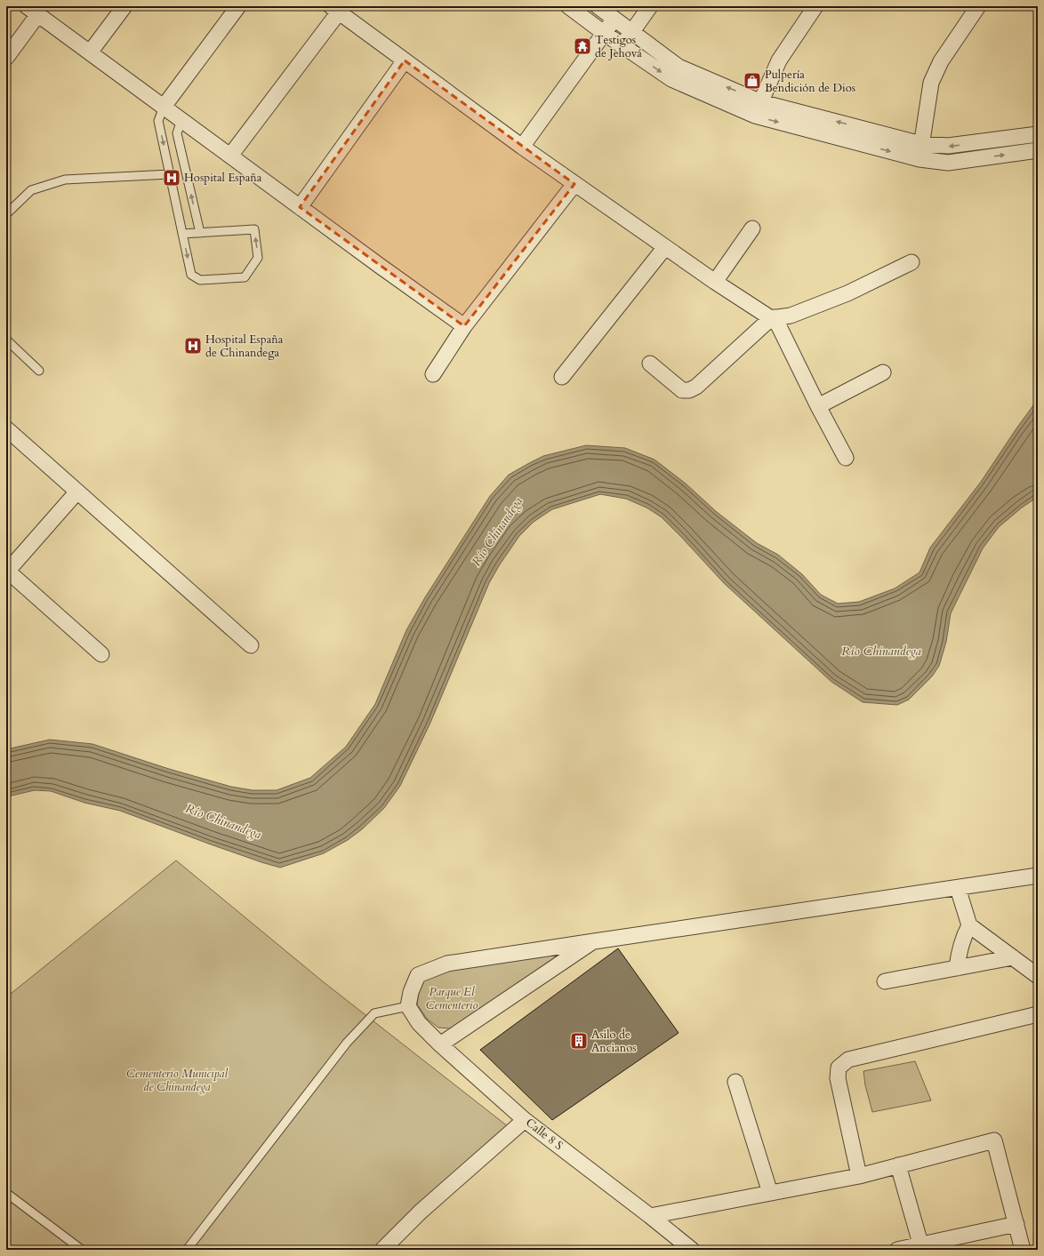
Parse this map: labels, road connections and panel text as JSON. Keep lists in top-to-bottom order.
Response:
{
  "streets": {
    "street": ["Calle 8 S"]
  },
  "water": ["Río Chinandega"],
  "parks": ["Parque El Cementerio", "Cementerio Municipal de Chinandega"],
  "places": {
    "temple": ["Testigos de Jehová"],
    "shop": ["Pulpería Bendición de Dios"],
    "hospital": ["Hospital España", "Hospital España de Chinandega"],
    "building": ["Asilo de Ancianos"]
  }
}
